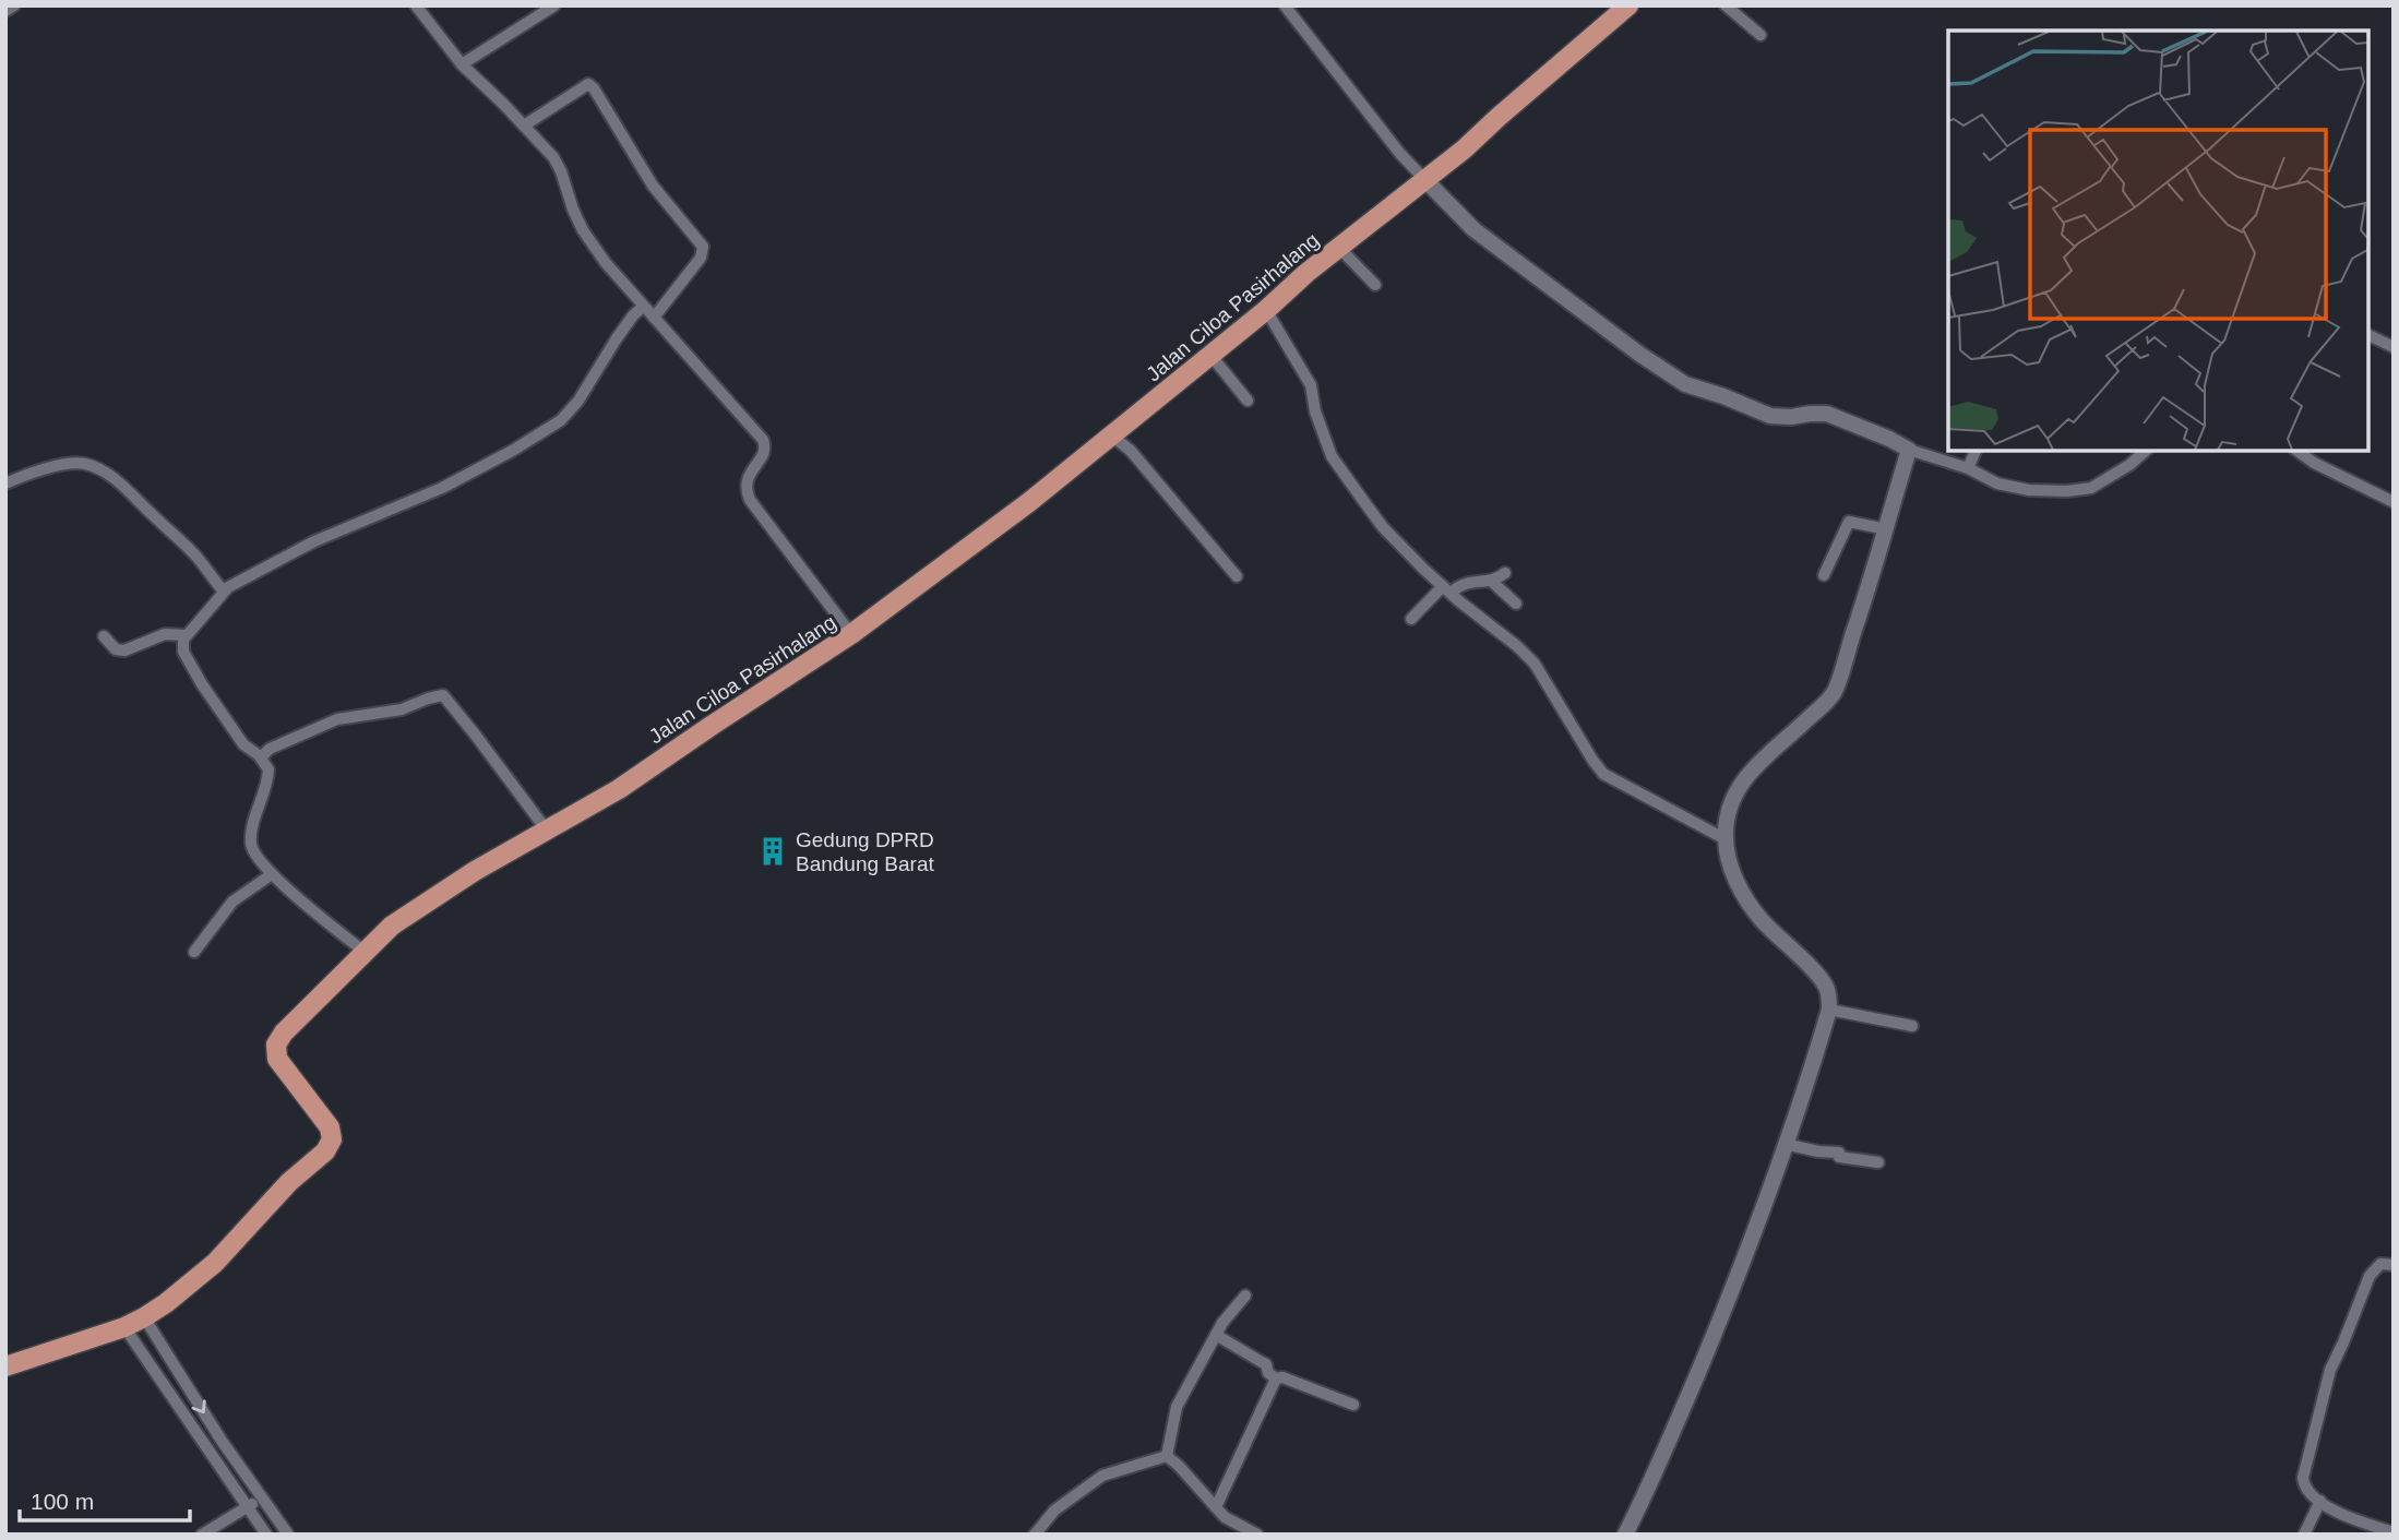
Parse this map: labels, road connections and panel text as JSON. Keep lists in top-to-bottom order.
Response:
{
  "streets": {
    "main road": ["Jalan Ciloa Pasirhalang"]
  },
  "places": {
    "building": ["Gedung DPRD Bandung Barat"]
  },
  "scale_bar": "100 m"
}
